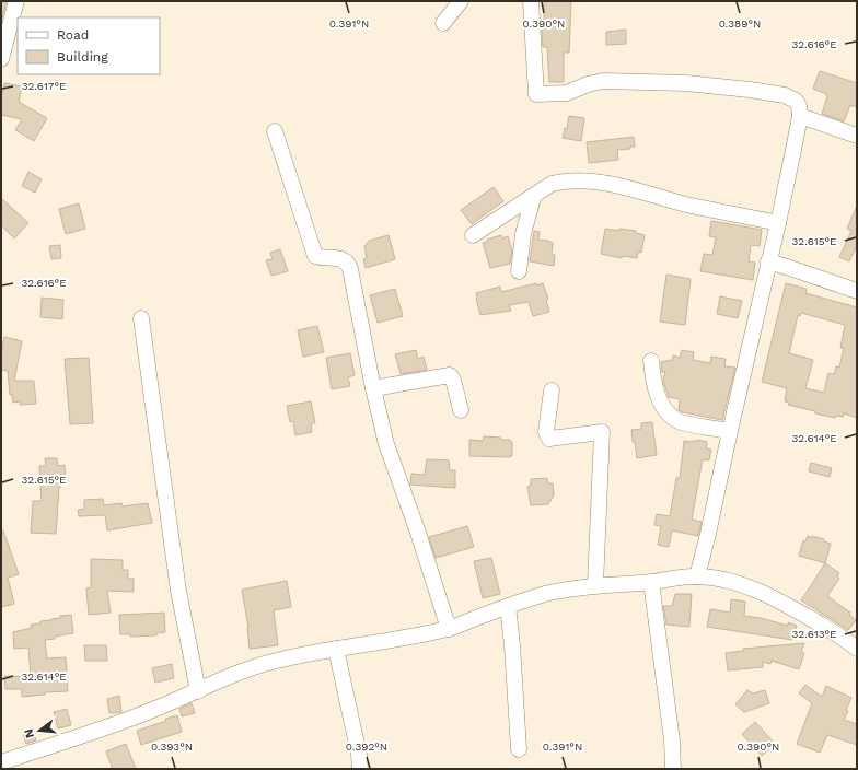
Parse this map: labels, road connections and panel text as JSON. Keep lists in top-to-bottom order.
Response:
{
  "legend": ["Road", "Building"],
  "north": "left",
  "coordinates": [
    "0.391°N",
    "0.390°N",
    "0.389°N",
    "32.616°E",
    "32.617°E",
    "32.615°E",
    "32.614°E",
    "32.613°E",
    "0.393°N",
    "0.392°N"
  ]
}
